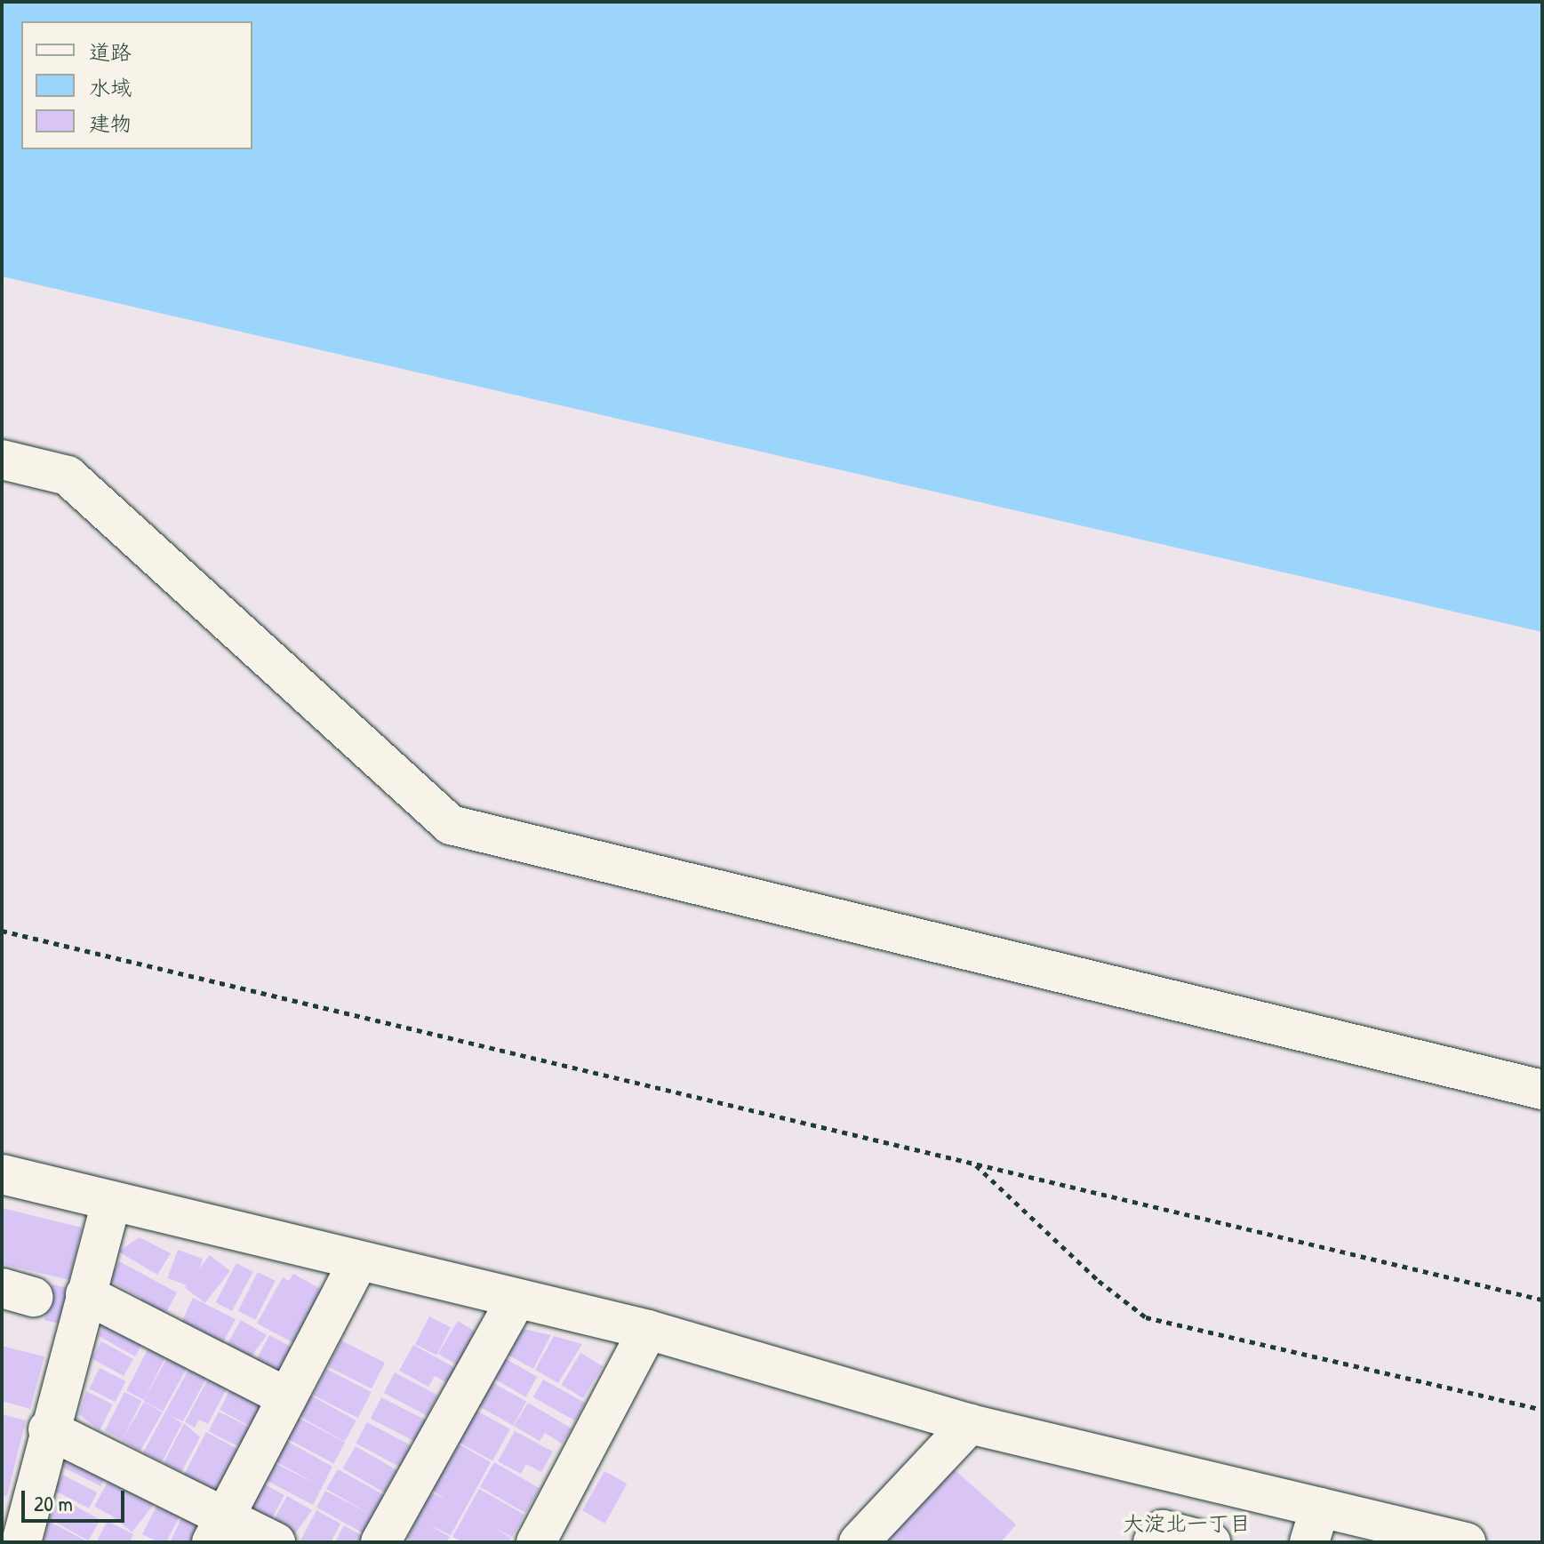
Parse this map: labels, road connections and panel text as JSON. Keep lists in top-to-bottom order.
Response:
{
  "districts": ["大淀北一丁目"],
  "legend": ["道路", "水域", "建物"],
  "scale_bar": "20 m"
}
